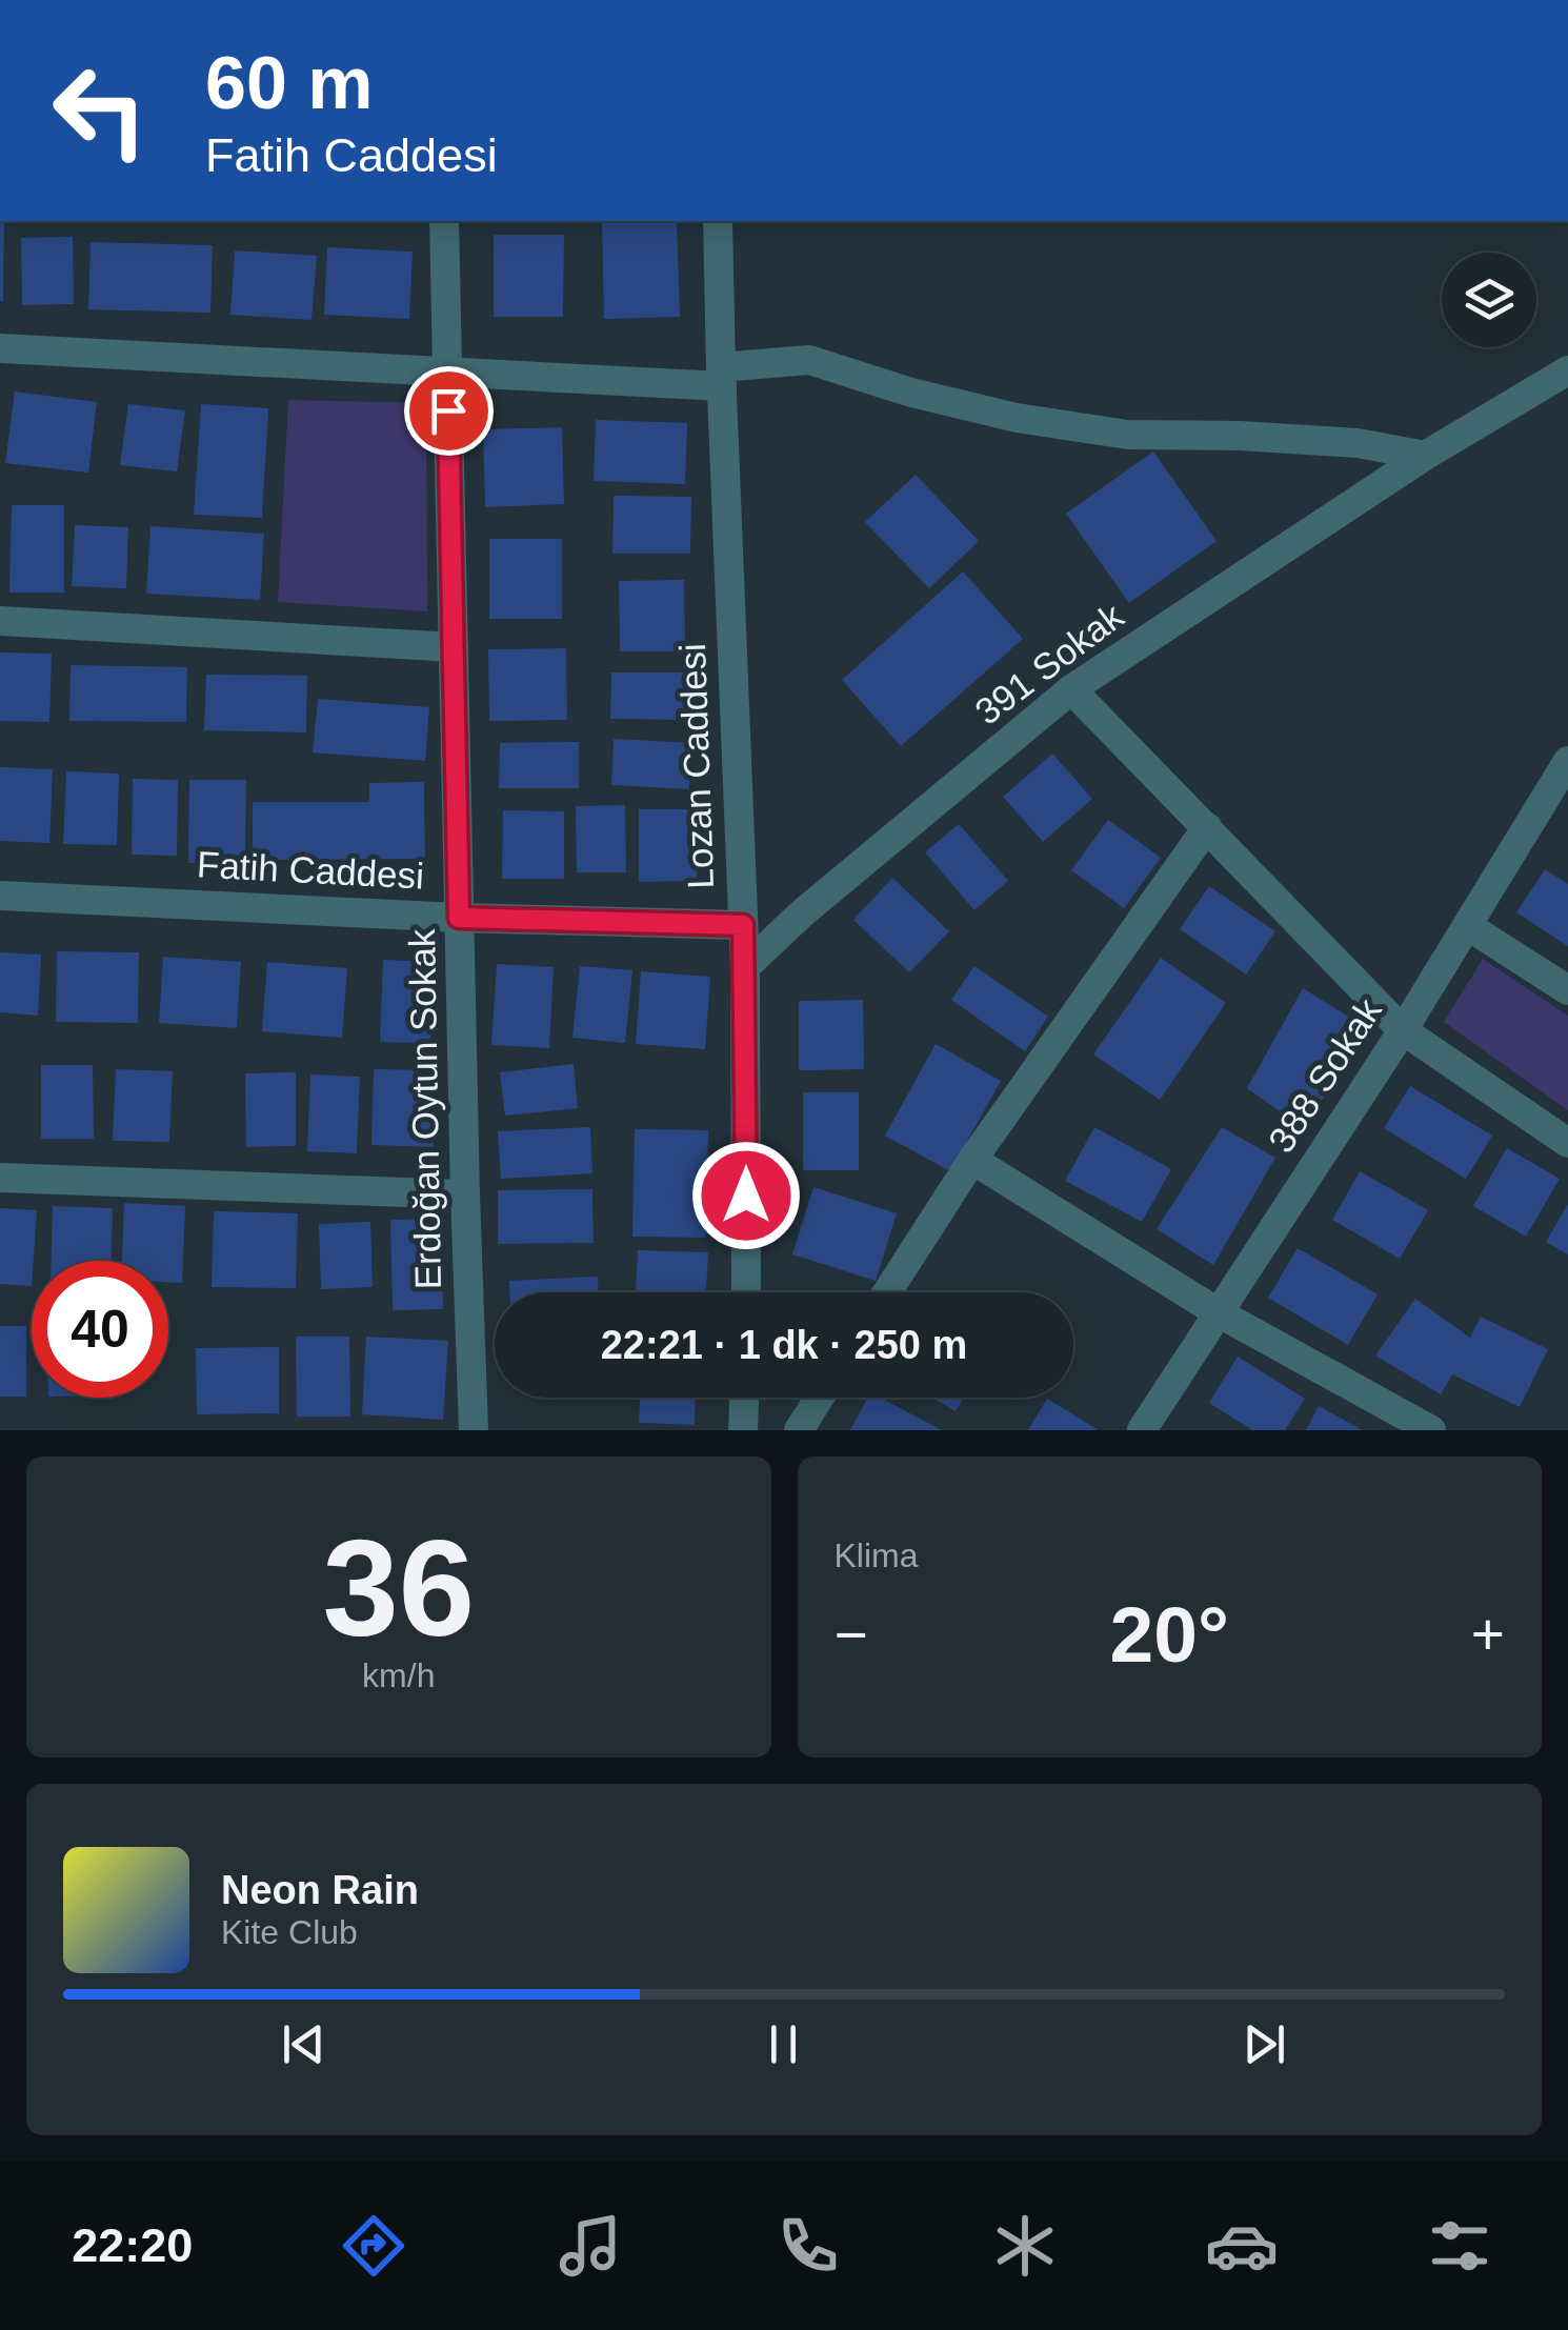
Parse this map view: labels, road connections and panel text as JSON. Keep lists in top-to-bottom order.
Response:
{
  "streets": {
    "street": [
      "391 Sokak",
      "Lozan Caddesi",
      "Fatih Caddesi",
      "388 Sokak",
      "Erdoğan Oytun Sokak"
    ]
  },
  "crossings": [
    ["391 Sokak", "Lozan Caddesi"],
    ["Lozan Caddesi", "Fatih Caddesi"],
    ["Fatih Caddesi", "Erdoğan Oytun Sokak"]
  ],
  "page": {
    "turn": ["60 m", "Fatih Caddesi"],
    "limit": "40",
    "trip": "22:21 · 1 dk · 250 m",
    "tile": [
      ["36", "km/h"],
      "Klima"
    ],
    "heat": ["−", "20°", "+"],
    "song": ["Neon Rain", "Kite Club"],
    "tabs": "22:20"
  }
}
